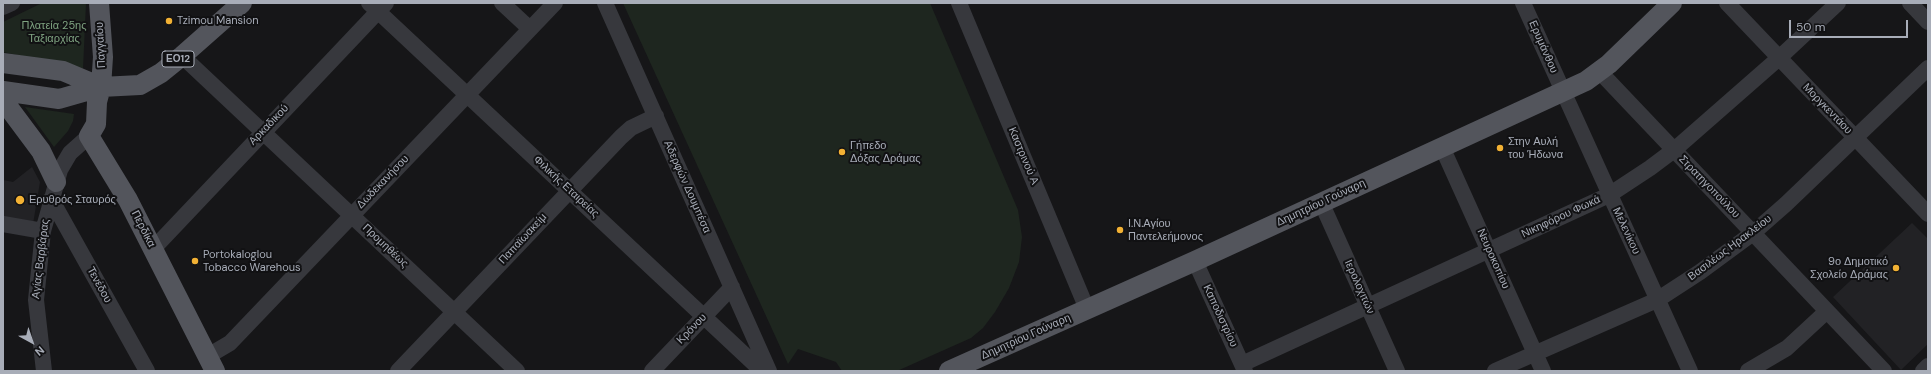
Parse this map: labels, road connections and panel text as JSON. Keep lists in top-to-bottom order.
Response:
{
  "streets": {
    "main road": [
      "Παγγαίου",
      "ΕΟ12",
      "Δημητρίου Γούναρη",
      "Περδίκα"
    ],
    "street": [
      "Ερυμάνθου",
      "Μοργκεντάου",
      "Αρκαδικού",
      "Καστρινού Α",
      "Δωδεκανήσου",
      "Φιλικής Εταιρείας",
      "Αδερφών Δουμπέσα",
      "Στρατηγοπούλου",
      "Νικηφόρου Φωκά",
      "Μελενίκου",
      "Παπαϊωακείμ",
      "Προμηθέως",
      "Βασιλέως Ηρακλείου",
      "Αγίας Βαρβάρας",
      "Νευροκοπίου",
      "Τενέδου",
      "Ιερολοχιτών",
      "Καποδιστρίου",
      "Κρόνου"
    ]
  },
  "crossings": [
    ["Παγγαίου", "ΕΟ12"],
    ["Ερυμάνθου", "Δημητρίου Γούναρη"],
    ["Ερυμάνθου", "Μελενίκου"],
    ["ΕΟ12", "Προμηθέως"],
    ["Μοργκεντάου", "Νικηφόρου Φωκά"],
    ["Μοργκεντάου", "Βασιλέως Ηρακλείου"],
    ["Αρκαδικού", "Φιλικής Εταιρείας"],
    ["Αρκαδικού", "Περδίκα"],
    ["Αρκαδικού", "Προμηθέως"],
    ["Καστρινού Α", "Δημητρίου Γούναρη"],
    ["Δωδεκανήσου", "Φιλικής Εταιρείας"],
    ["Δωδεκανήσου", "Περδίκα"],
    ["Δωδεκανήσου", "Προμηθέως"],
    ["Φιλικής Εταιρείας", "Παπαϊωακείμ"],
    ["Φιλικής Εταιρείας", "Κρόνου"],
    ["Αδερφών Δουμπέσα", "Παπαϊωακείμ"],
    ["Αδερφών Δουμπέσα", "Κρόνου"],
    ["Στρατηγοπούλου", "Δημητρίου Γούναρη"],
    ["Στρατηγοπούλου", "Νικηφόρου Φωκά"],
    ["Στρατηγοπούλου", "Βασιλέως Ηρακλείου"],
    ["Δημητρίου Γούναρη", "Μελενίκου"],
    ["Δημητρίου Γούναρη", "Νευροκοπίου"],
    ["Δημητρίου Γούναρη", "Ιερολοχιτών"],
    ["Δημητρίου Γούναρη", "Καποδιστρίου"],
    ["Νικηφόρου Φωκά", "Μελενίκου"],
    ["Νικηφόρου Φωκά", "Νευροκοπίου"],
    ["Νικηφόρου Φωκά", "Ιερολοχιτών"],
    ["Νικηφόρου Φωκά", "Καποδιστρίου"],
    ["Περδίκα", "Αγίας Βαρβάρας"],
    ["Μελενίκου", "Βασιλέως Ηρακλείου"],
    ["Παπαϊωακείμ", "Προμηθέως"],
    ["Βασιλέως Ηρακλείου", "Νευροκοπίου"],
    ["Αγίας Βαρβάρας", "Τενέδου"]
  ],
  "parks": ["Πλατεία 25ης Ταξιαρχίας"],
  "places": [
    "Tzimou Mansion",
    "Στην Αυλή του Ήδωνα",
    "Γήπεδο Δόξας Δράμας",
    "Ερυθρός Σταυρός",
    "Ι.Ν.Αγίου Παντελεήμονος",
    "Portokaloglou Tobacco Warehous",
    "9ο Δημοτικό Σχολείο Δράμας"
  ],
  "scale_bar": "50 m",
  "north": "bottom right"
}
